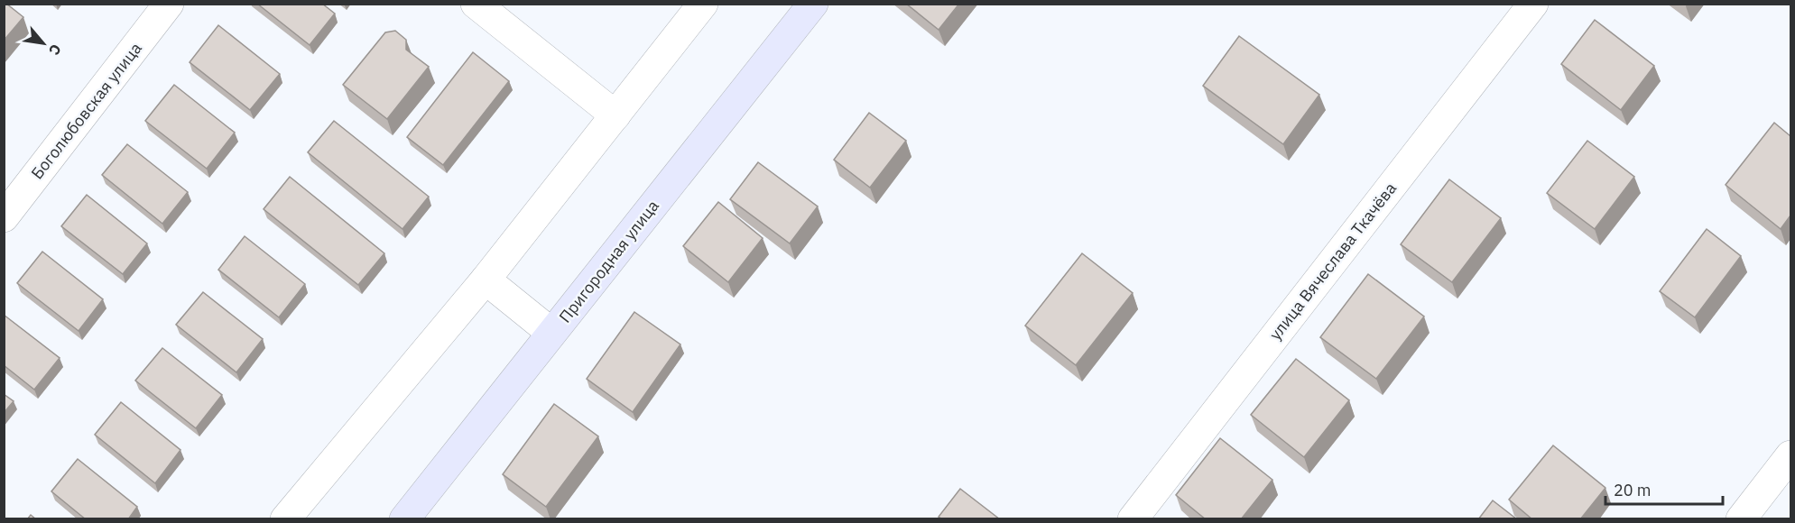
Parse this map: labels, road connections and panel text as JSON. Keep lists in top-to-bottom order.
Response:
{
  "streets": {
    "street": ["Боголюбовская улица", "Пригородная улица", "улица Вячеслава Ткачёва"]
  },
  "scale_bar": "20 m",
  "north": "bottom right"
}
